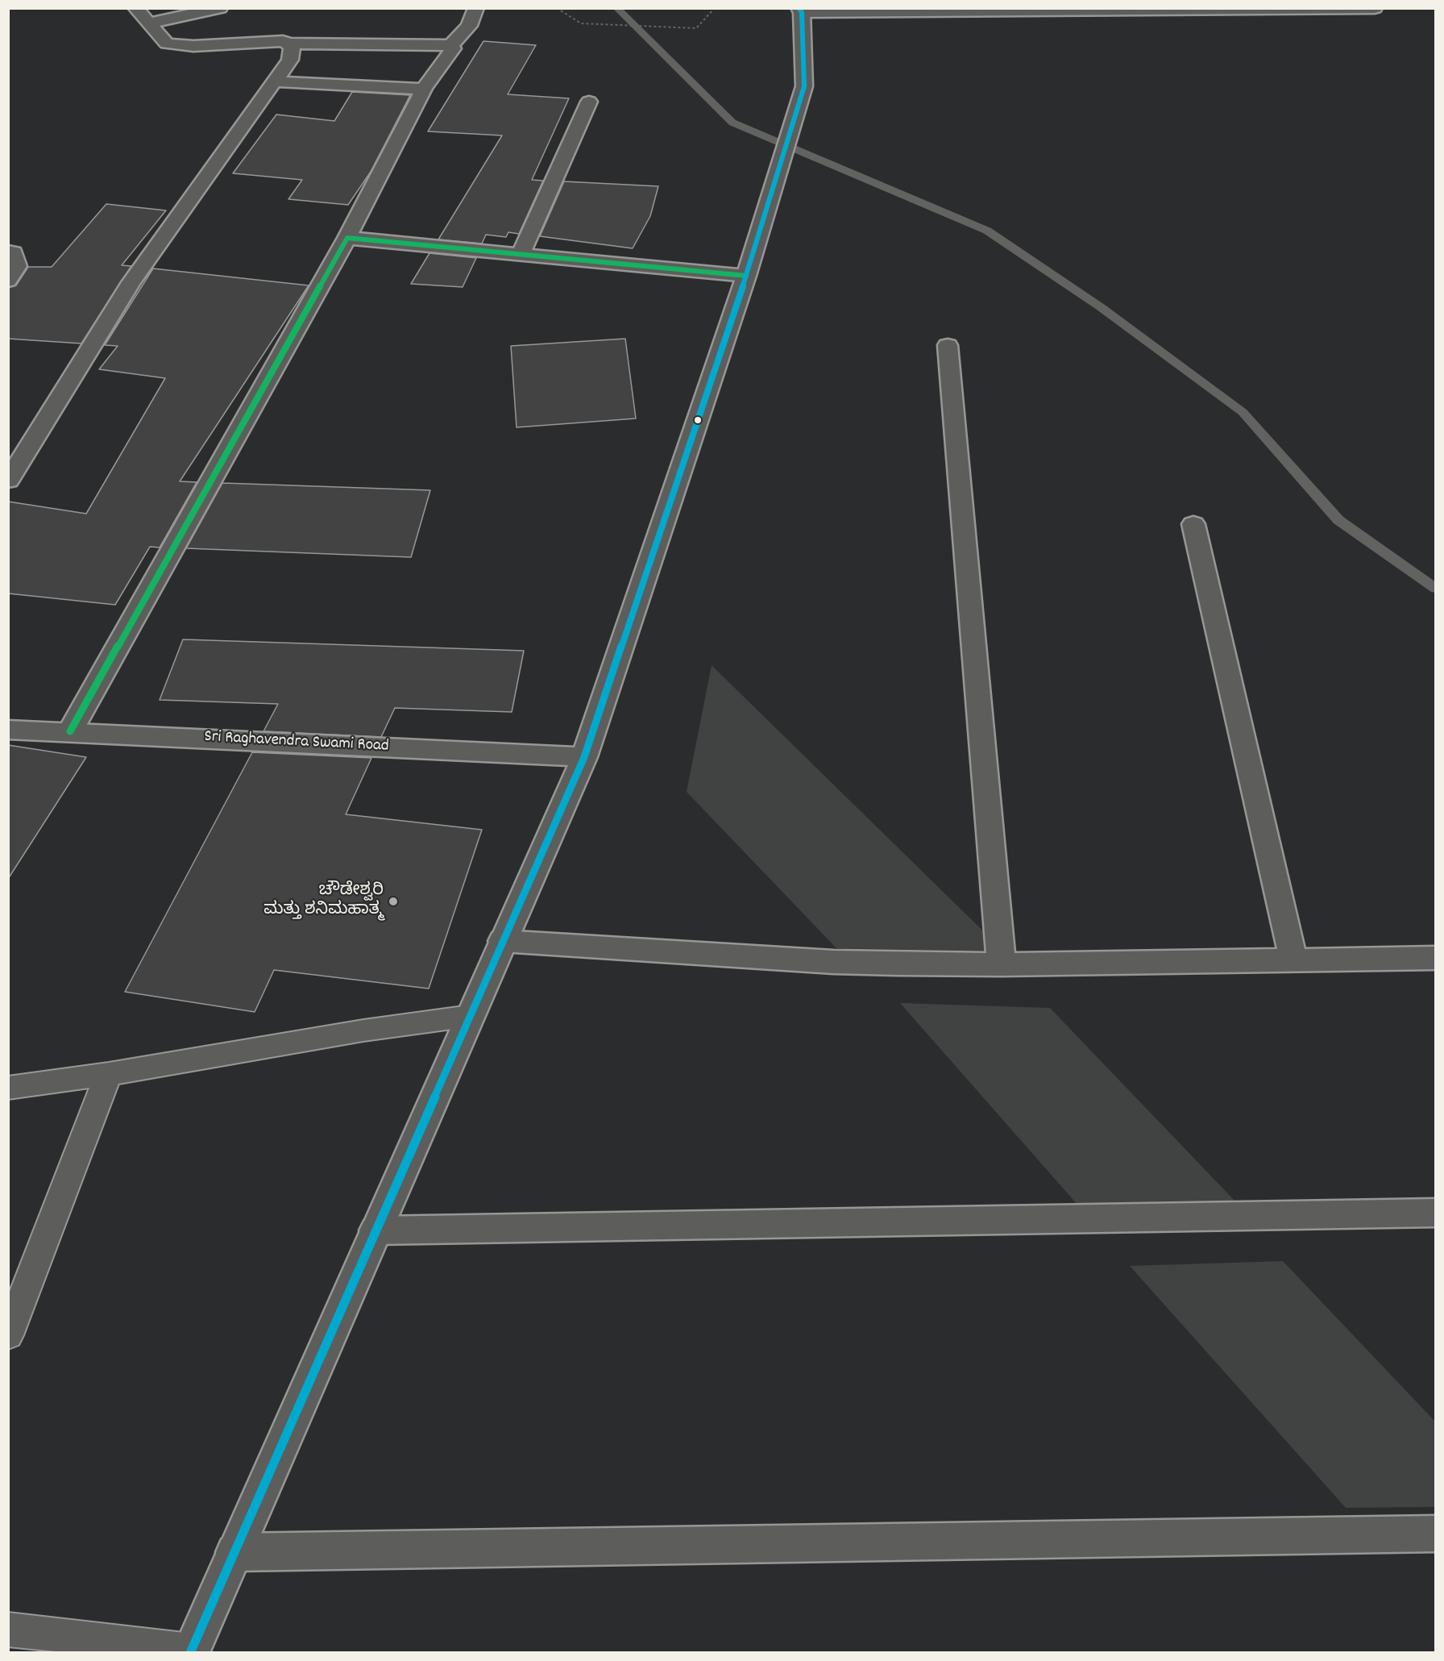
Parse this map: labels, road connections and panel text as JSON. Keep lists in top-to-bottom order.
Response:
{
  "streets": {
    "street": ["Sri Raghavendra Swami Road"]
  },
  "places": ["ಚೌಡೇಶ್ವರಿ ಮತ್ತು ಶನಿಮಹಾತ್ಮ"]
}
